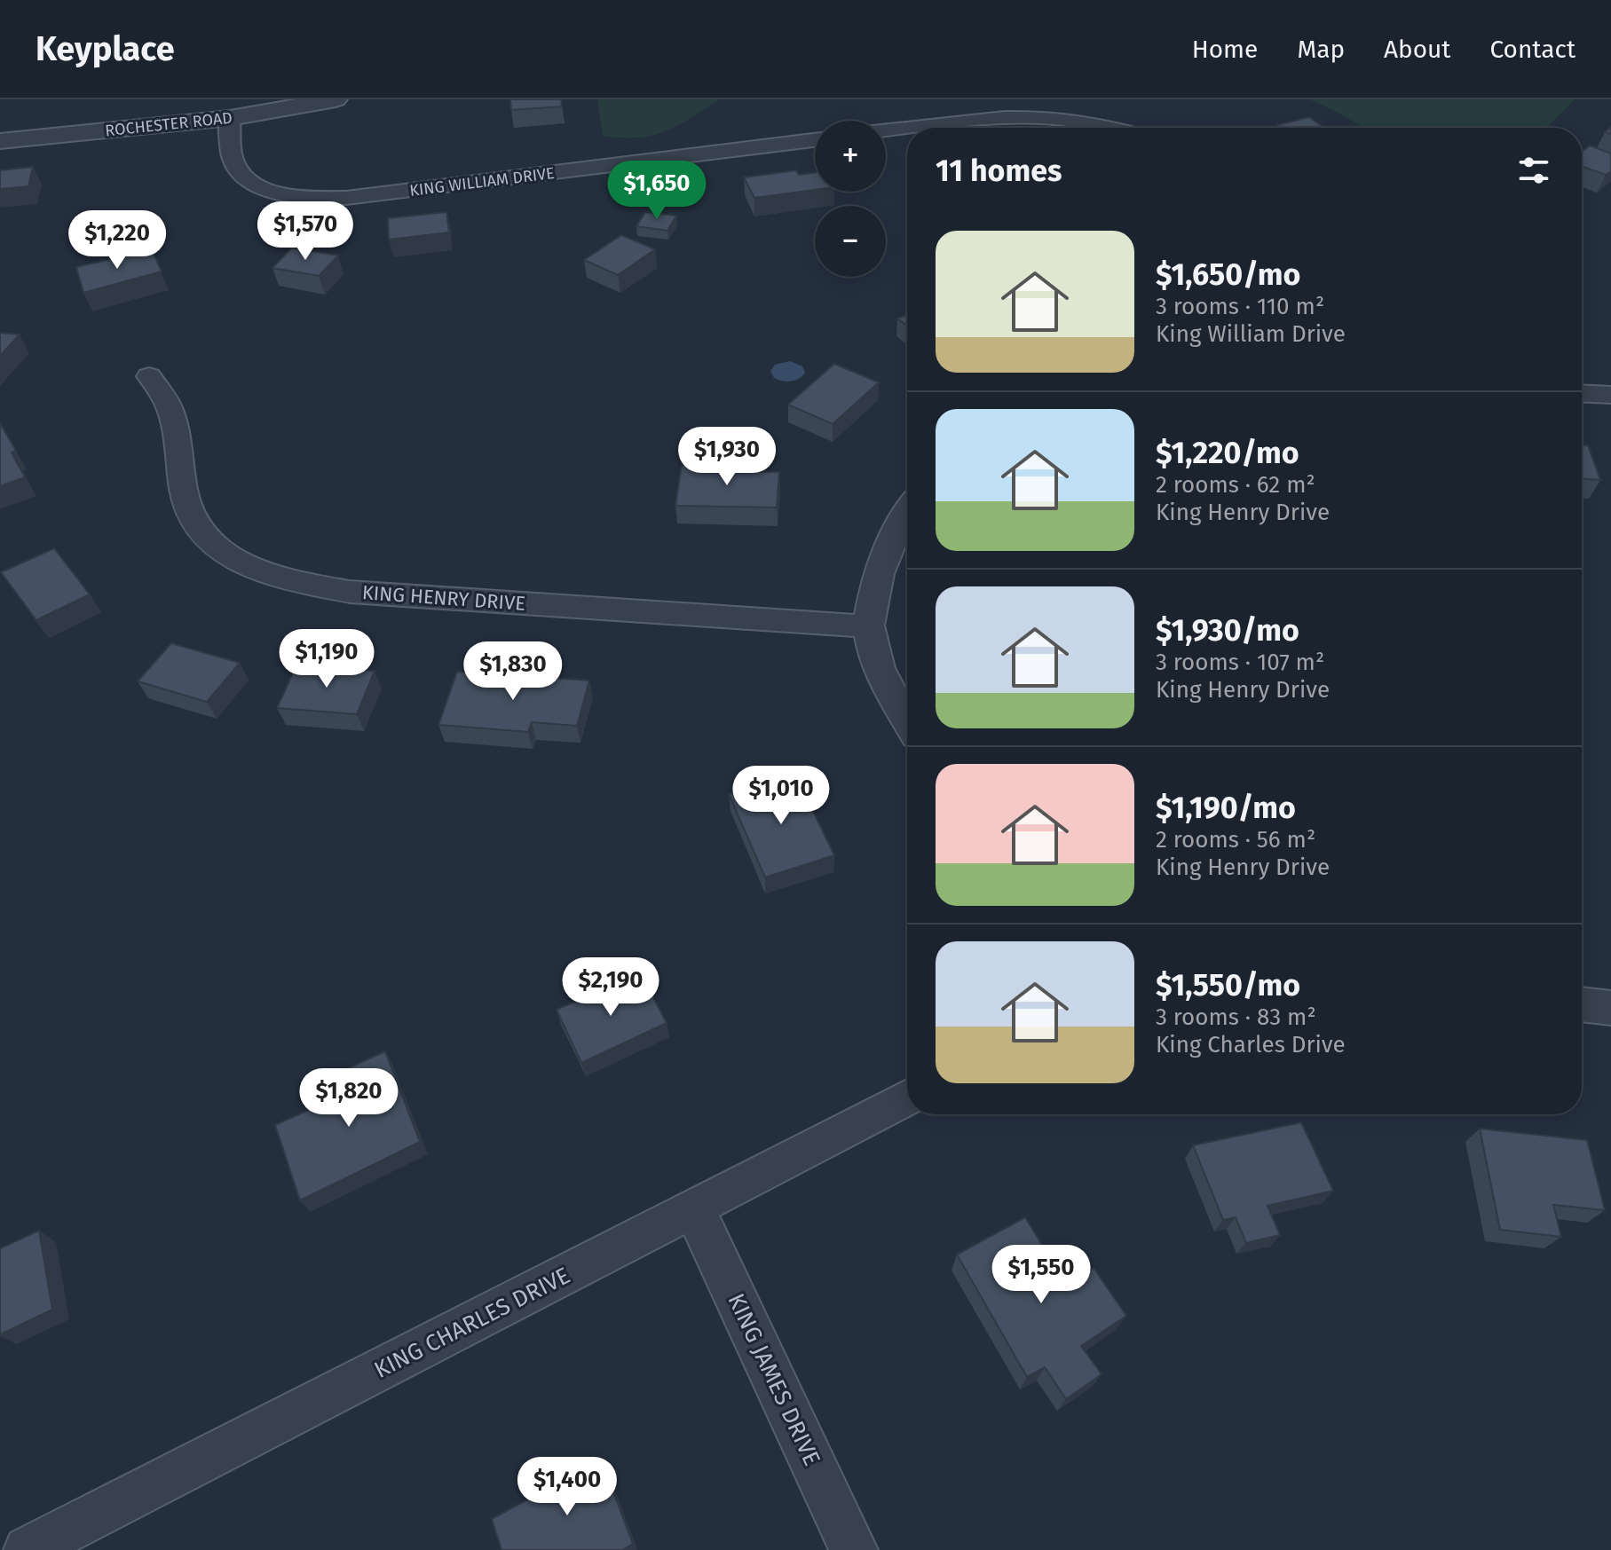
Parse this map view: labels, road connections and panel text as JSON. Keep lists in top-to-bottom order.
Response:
{
  "streets": {
    "street": [
      "ROCHESTER ROAD",
      "KING WILLIAM DRIVE",
      "KING HENRY DRIVE",
      "KING CHARLES DRIVE",
      "KING JAMES DRIVE"
    ]
  },
  "crossings": [
    ["ROCHESTER ROAD", "KING WILLIAM DRIVE"],
    ["KING CHARLES DRIVE", "KING JAMES DRIVE"]
  ],
  "page": {
    "header": "Keyplace",
    "nav": [
      "Home",
      "Map",
      "About",
      "Contact"
    ],
    "map_buttons": ["+", "−"],
    "heading": "11 homes",
    "price": [
      "$1,650",
      "$1,570",
      "$1,220",
      "$1,930",
      "$1,190",
      "$1,830",
      "$1,010",
      "$2,190",
      "$1,820",
      "$1,550",
      "$1,400"
    ],
    "list": [
      {
        "name": "$1,650/mo",
        "note": "3 rooms · 110 m² · King William Drive"
      },
      {
        "name": "$1,220/mo",
        "note": "2 rooms · 62 m² · King Henry Drive"
      },
      {
        "name": "$1,930/mo",
        "note": "3 rooms · 107 m² · King Henry Drive"
      },
      {
        "name": "$1,190/mo",
        "note": "2 rooms · 56 m² · King Henry Drive"
      },
      {
        "name": "$1,550/mo",
        "note": "3 rooms · 83 m² · King Charles Drive"
      }
    ]
  }
}
